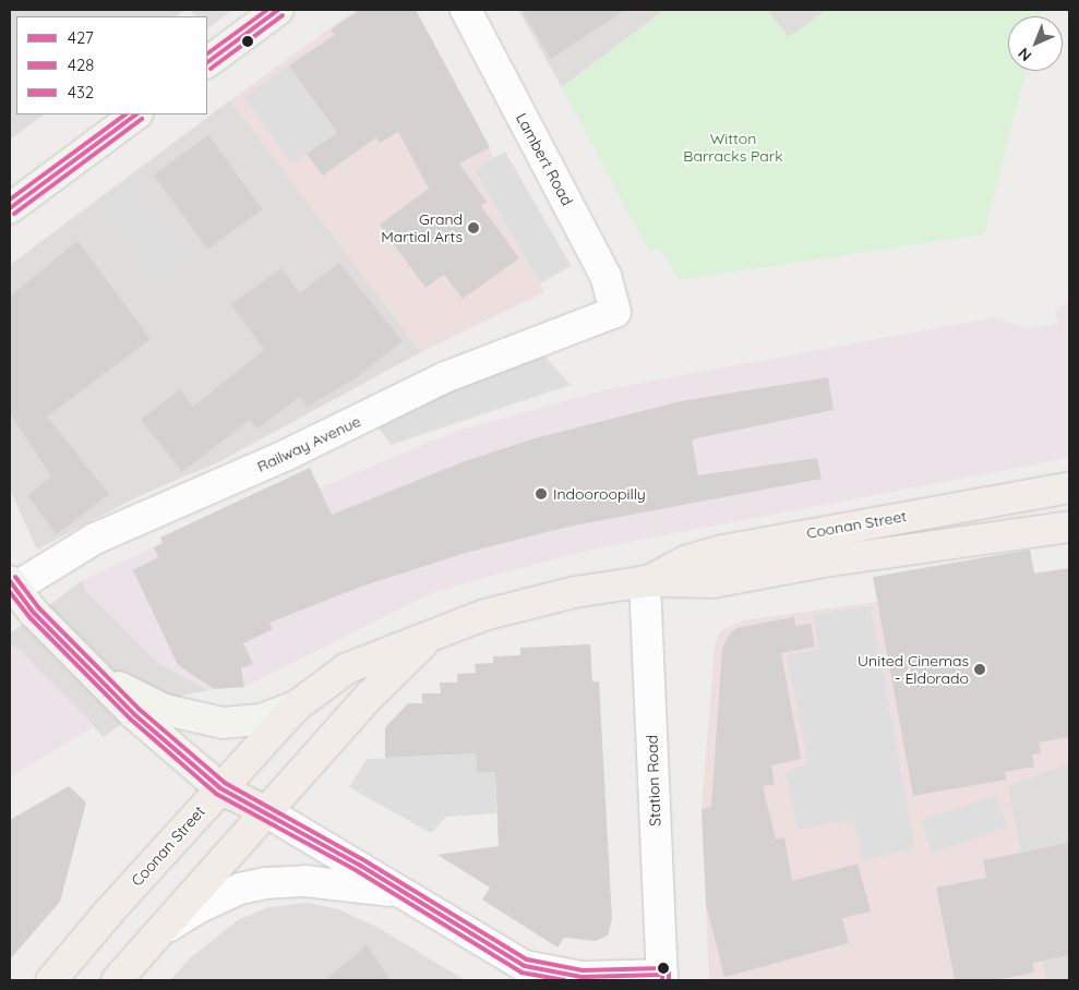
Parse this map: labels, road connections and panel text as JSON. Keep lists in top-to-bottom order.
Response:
{
  "streets": {
    "main road": ["Coonan Street"],
    "street": ["Lambert Road", "Railway Avenue", "Station Road"]
  },
  "crossings": [
    ["Lambert Road", "Railway Avenue"],
    ["Coonan Street", "Station Road"]
  ],
  "parks": ["Witton Barracks Park"],
  "places": ["Grand Martial Arts", "Indooroopilly", "United Cinemas - Eldorado"],
  "lines": ["transit line 427", "transit line 432", "transit line 428"],
  "legend": ["427", "428", "432"],
  "north": "bottom left"
}
